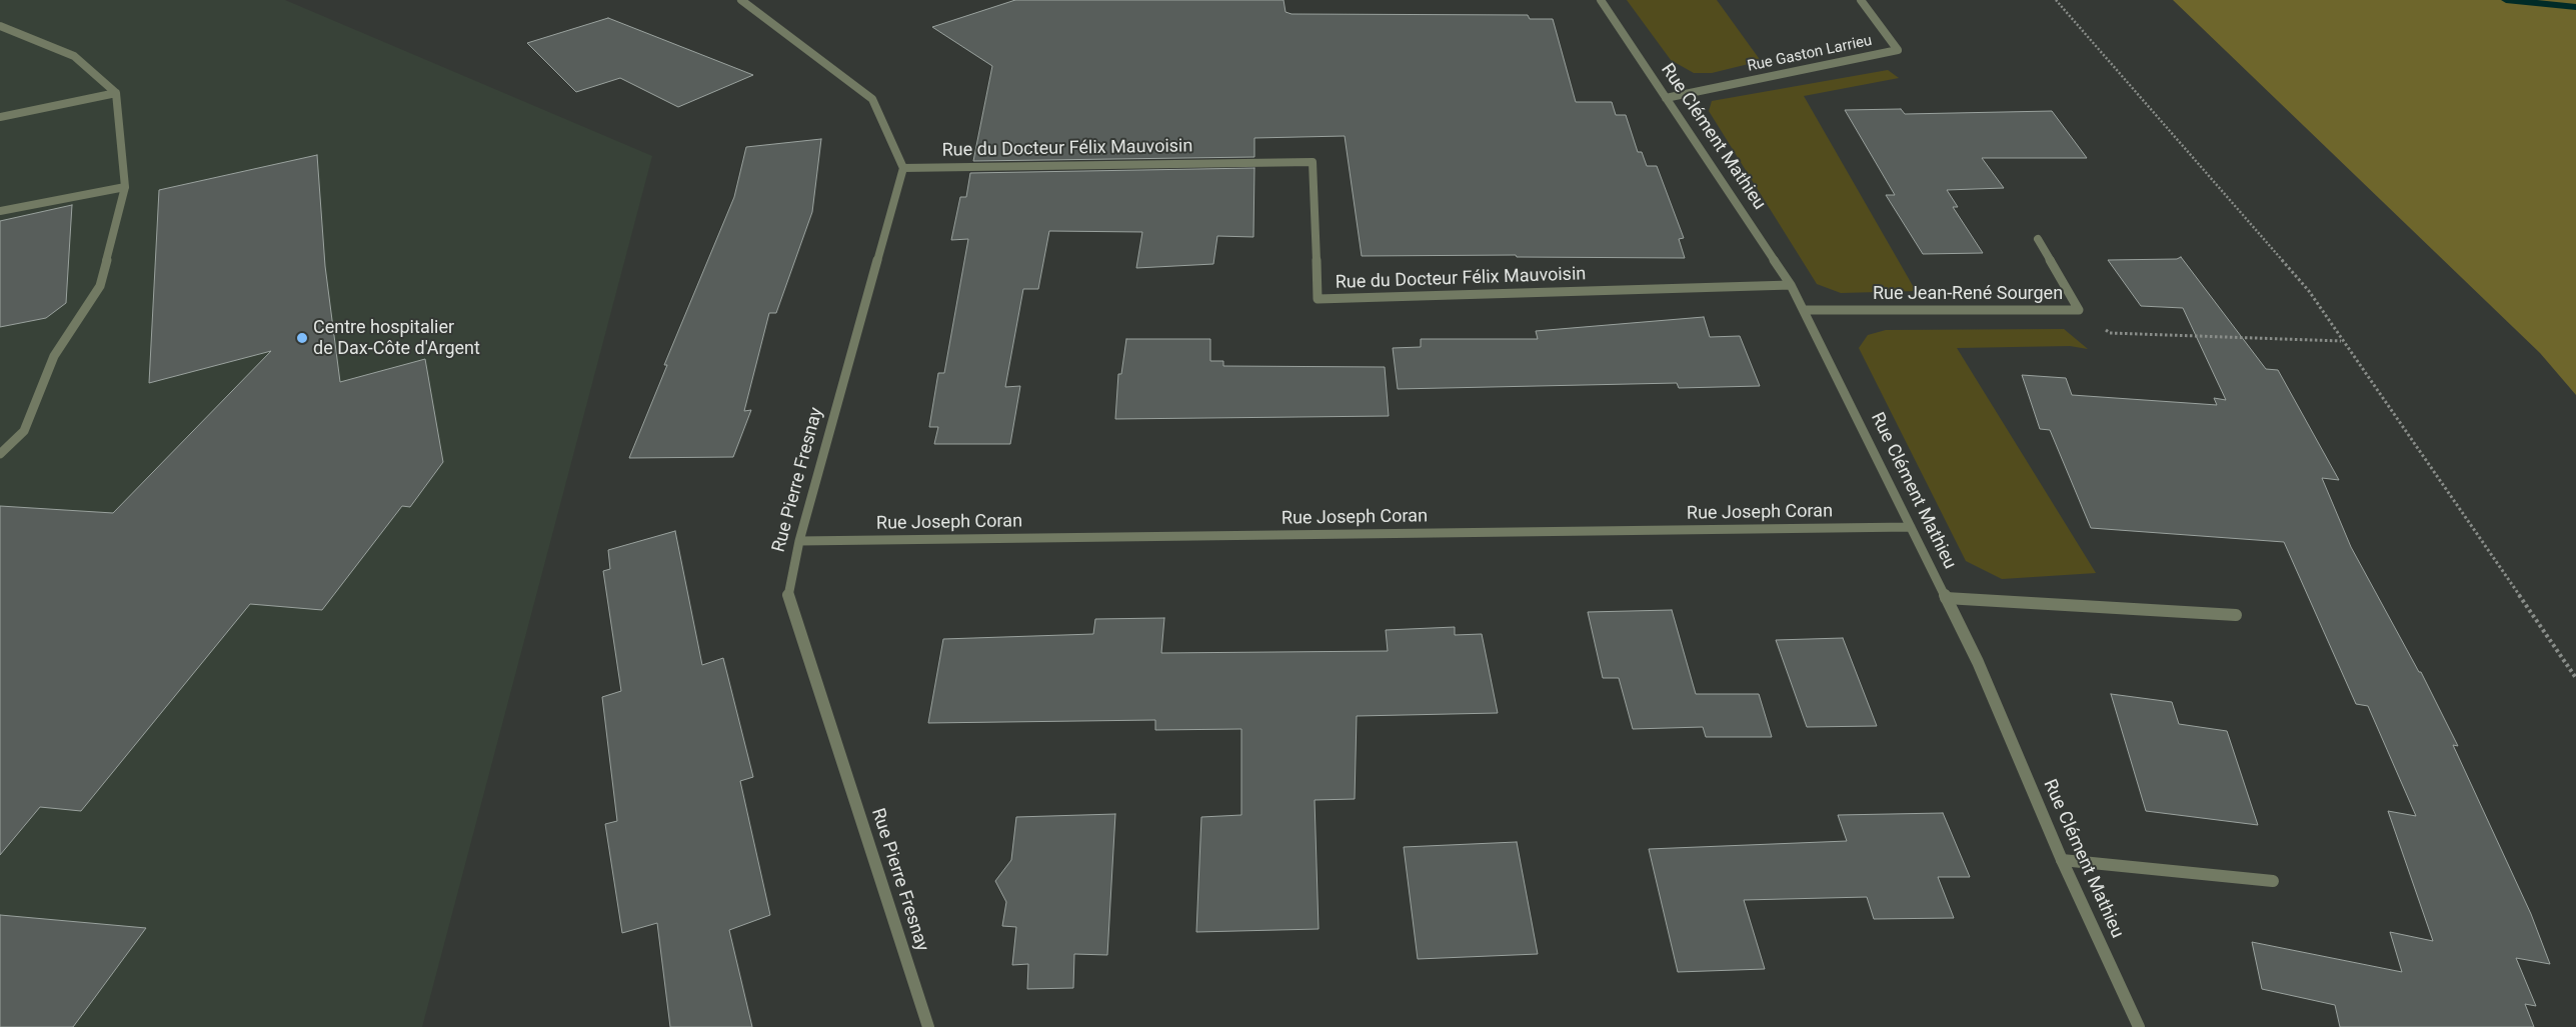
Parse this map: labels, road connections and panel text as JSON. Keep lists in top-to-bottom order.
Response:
{
  "streets": {
    "street": [
      "Rue Gaston Larrieu",
      "Rue Clément Mathieu",
      "Rue du Docteur Félix Mauvoisin",
      "Rue Jean-René Sourgen",
      "Rue Pierre Fresnay",
      "Rue Joseph Coran"
    ]
  },
  "crossings": [
    ["Rue Gaston Larrieu", "Rue Clément Mathieu"],
    ["Rue Clément Mathieu", "Rue du Docteur Félix Mauvoisin"],
    ["Rue Clément Mathieu", "Rue Jean-René Sourgen"],
    ["Rue Clément Mathieu", "Rue Joseph Coran"],
    ["Rue du Docteur Félix Mauvoisin", "Rue Pierre Fresnay"],
    ["Rue Pierre Fresnay", "Rue Joseph Coran"]
  ],
  "places": ["Centre hospitalier de Dax-Côte d'Argent"]
}
